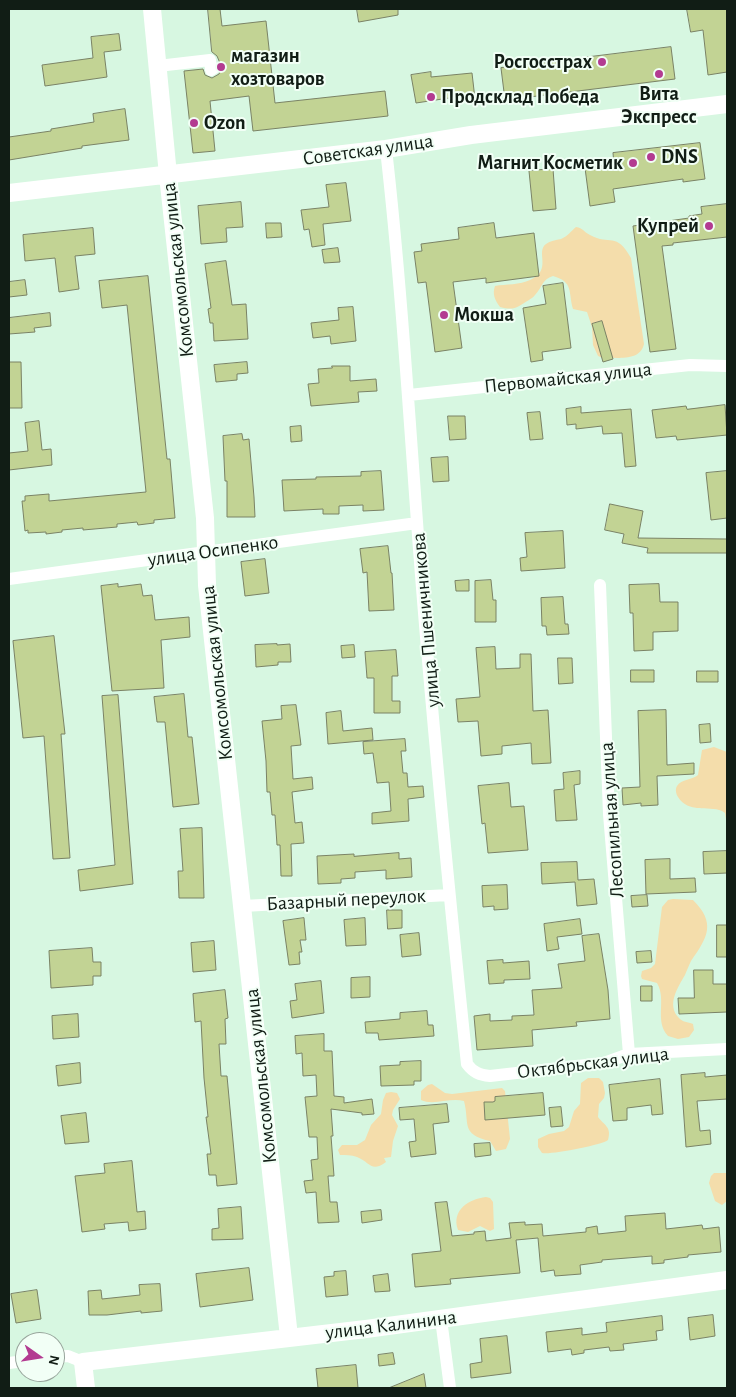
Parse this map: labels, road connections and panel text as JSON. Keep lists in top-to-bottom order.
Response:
{
  "streets": {
    "street": [
      "Советская улица",
      "Комсомольская улица",
      "Первомайская улица",
      "улица Осипенко",
      "улица Пшеничникова",
      "Лесопильная улица",
      "Базарный переулок",
      "Октябрьская улица",
      "улица Калинина"
    ]
  },
  "crossings": [
    ["Советская улица", "Комсомольская улица"],
    ["Советская улица", "улица Пшеничникова"],
    ["Комсомольская улица", "улица Осипенко"],
    ["Комсомольская улица", "Базарный переулок"],
    ["Комсомольская улица", "улица Калинина"],
    ["Первомайская улица", "улица Пшеничникова"],
    ["улица Осипенко", "улица Пшеничникова"],
    ["улица Пшеничникова", "Базарный переулок"],
    ["улица Пшеничникова", "Октябрьская улица"],
    ["Лесопильная улица", "Октябрьская улица"]
  ],
  "places": [
    "Росгосстрах",
    "магазин хозтоваров",
    "Вита Экспресс",
    "Продсклад Победа",
    "Ozon",
    "DNS",
    "Магнит Косметик",
    "Купрей",
    "Мокша"
  ],
  "north": "right"
}
